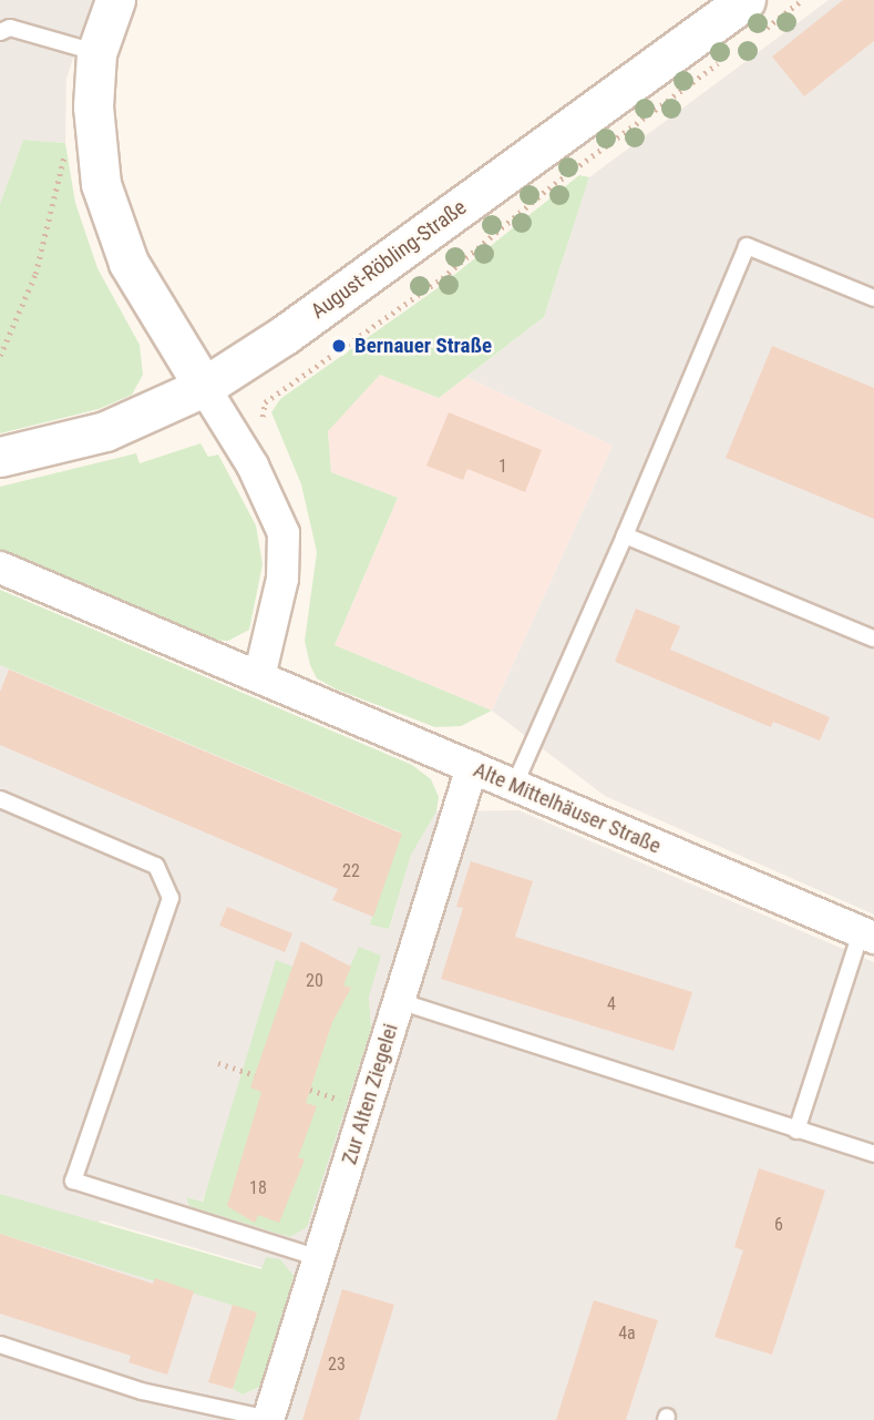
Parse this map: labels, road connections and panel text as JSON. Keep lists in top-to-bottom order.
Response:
{
  "streets": {
    "street": ["August-Röbling-Straße", "Alte Mittelhäuser Straße", "Zur Alten Ziegelei"]
  },
  "crossings": [
    ["Alte Mittelhäuser Straße", "Zur Alten Ziegelei"]
  ],
  "places": ["Bernauer Straße"],
  "house_numbers": [
    "1",
    "22",
    "20",
    "4",
    "18",
    "6",
    "4a",
    "23"
  ]
}
